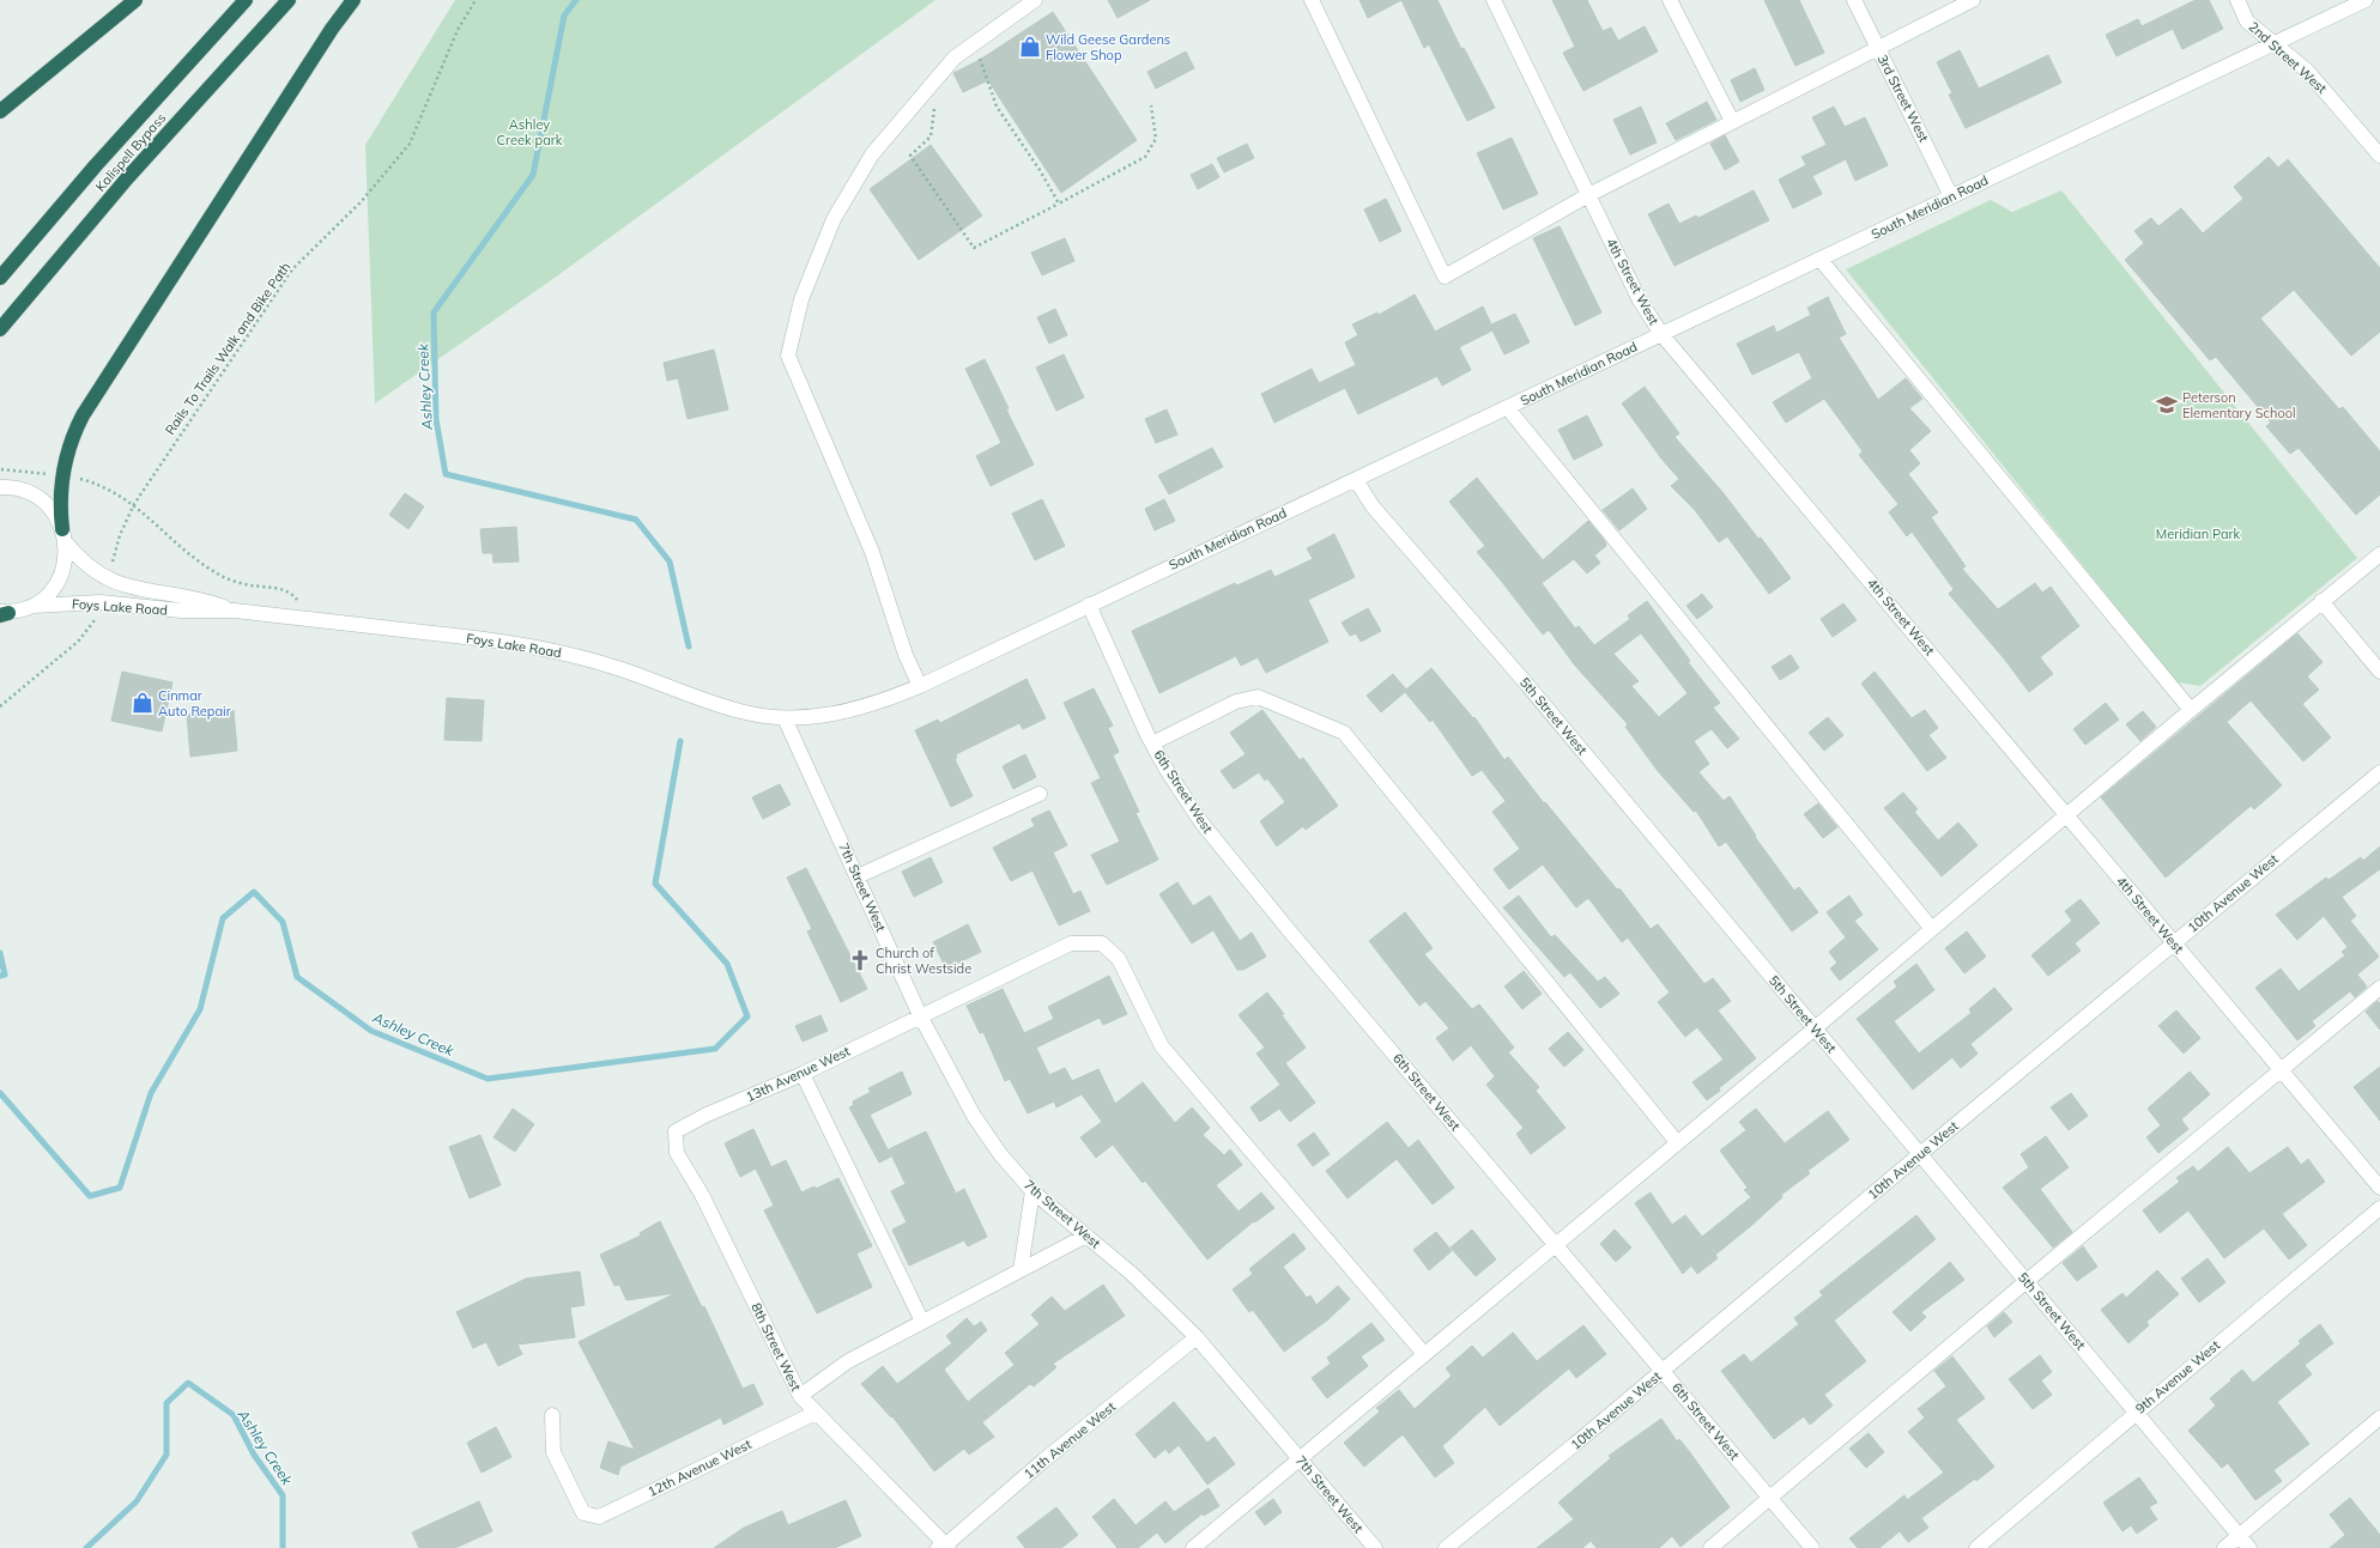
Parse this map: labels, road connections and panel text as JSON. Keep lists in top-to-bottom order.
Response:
{
  "streets": {
    "highway": ["Kalispell Bypass"],
    "street": [
      "2nd Street West",
      "3rd Street West",
      "South Meridian Road",
      "4th Street West",
      "Foys Lake Road",
      "5th Street West",
      "6th Street West",
      "7th Street West",
      "10th Avenue West",
      "13th Avenue West",
      "8th Street West",
      "9th Avenue West",
      "11th Avenue West",
      "12th Avenue West"
    ],
    "path": ["Rails To Trails Walk and Bike Path"]
  },
  "crossings": [
    ["2nd Street West", "South Meridian Road"],
    ["3rd Street West", "South Meridian Road"],
    ["South Meridian Road", "4th Street West"],
    ["South Meridian Road", "Foys Lake Road"],
    ["South Meridian Road", "5th Street West"],
    ["South Meridian Road", "6th Street West"],
    ["South Meridian Road", "7th Street West"],
    ["4th Street West", "10th Avenue West"],
    ["Rails To Trails Walk and Bike Path", "Foys Lake Road"],
    ["Foys Lake Road", "7th Street West"],
    ["5th Street West", "10th Avenue West"],
    ["5th Street West", "9th Avenue West"],
    ["6th Street West", "10th Avenue West"],
    ["7th Street West", "13th Avenue West"],
    ["7th Street West", "11th Avenue West"],
    ["13th Avenue West", "8th Street West"],
    ["8th Street West", "11th Avenue West"],
    ["8th Street West", "12th Avenue West"]
  ],
  "water": ["Ashley Creek"],
  "parks": ["Ashley Creek park", "Meridian Park"],
  "places": {
    "shop": ["Wild Geese Gardens Flower Shop", "Cinmar Auto Repair"],
    "school or university": ["Peterson Elementary School"],
    "church": ["Church of Christ Westside"]
  }
}
